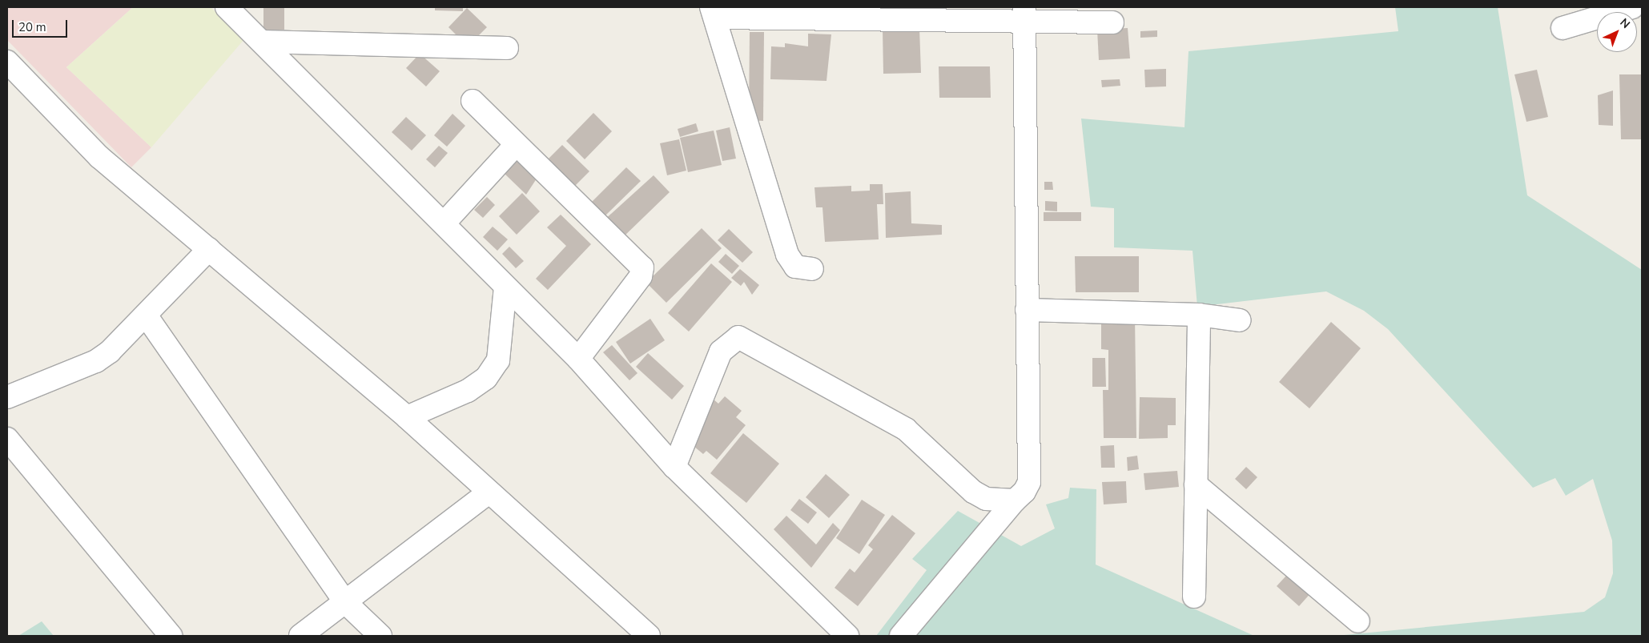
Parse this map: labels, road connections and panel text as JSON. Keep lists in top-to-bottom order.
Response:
{
  "scale_bar": "20 m",
  "north": "top right"
}
